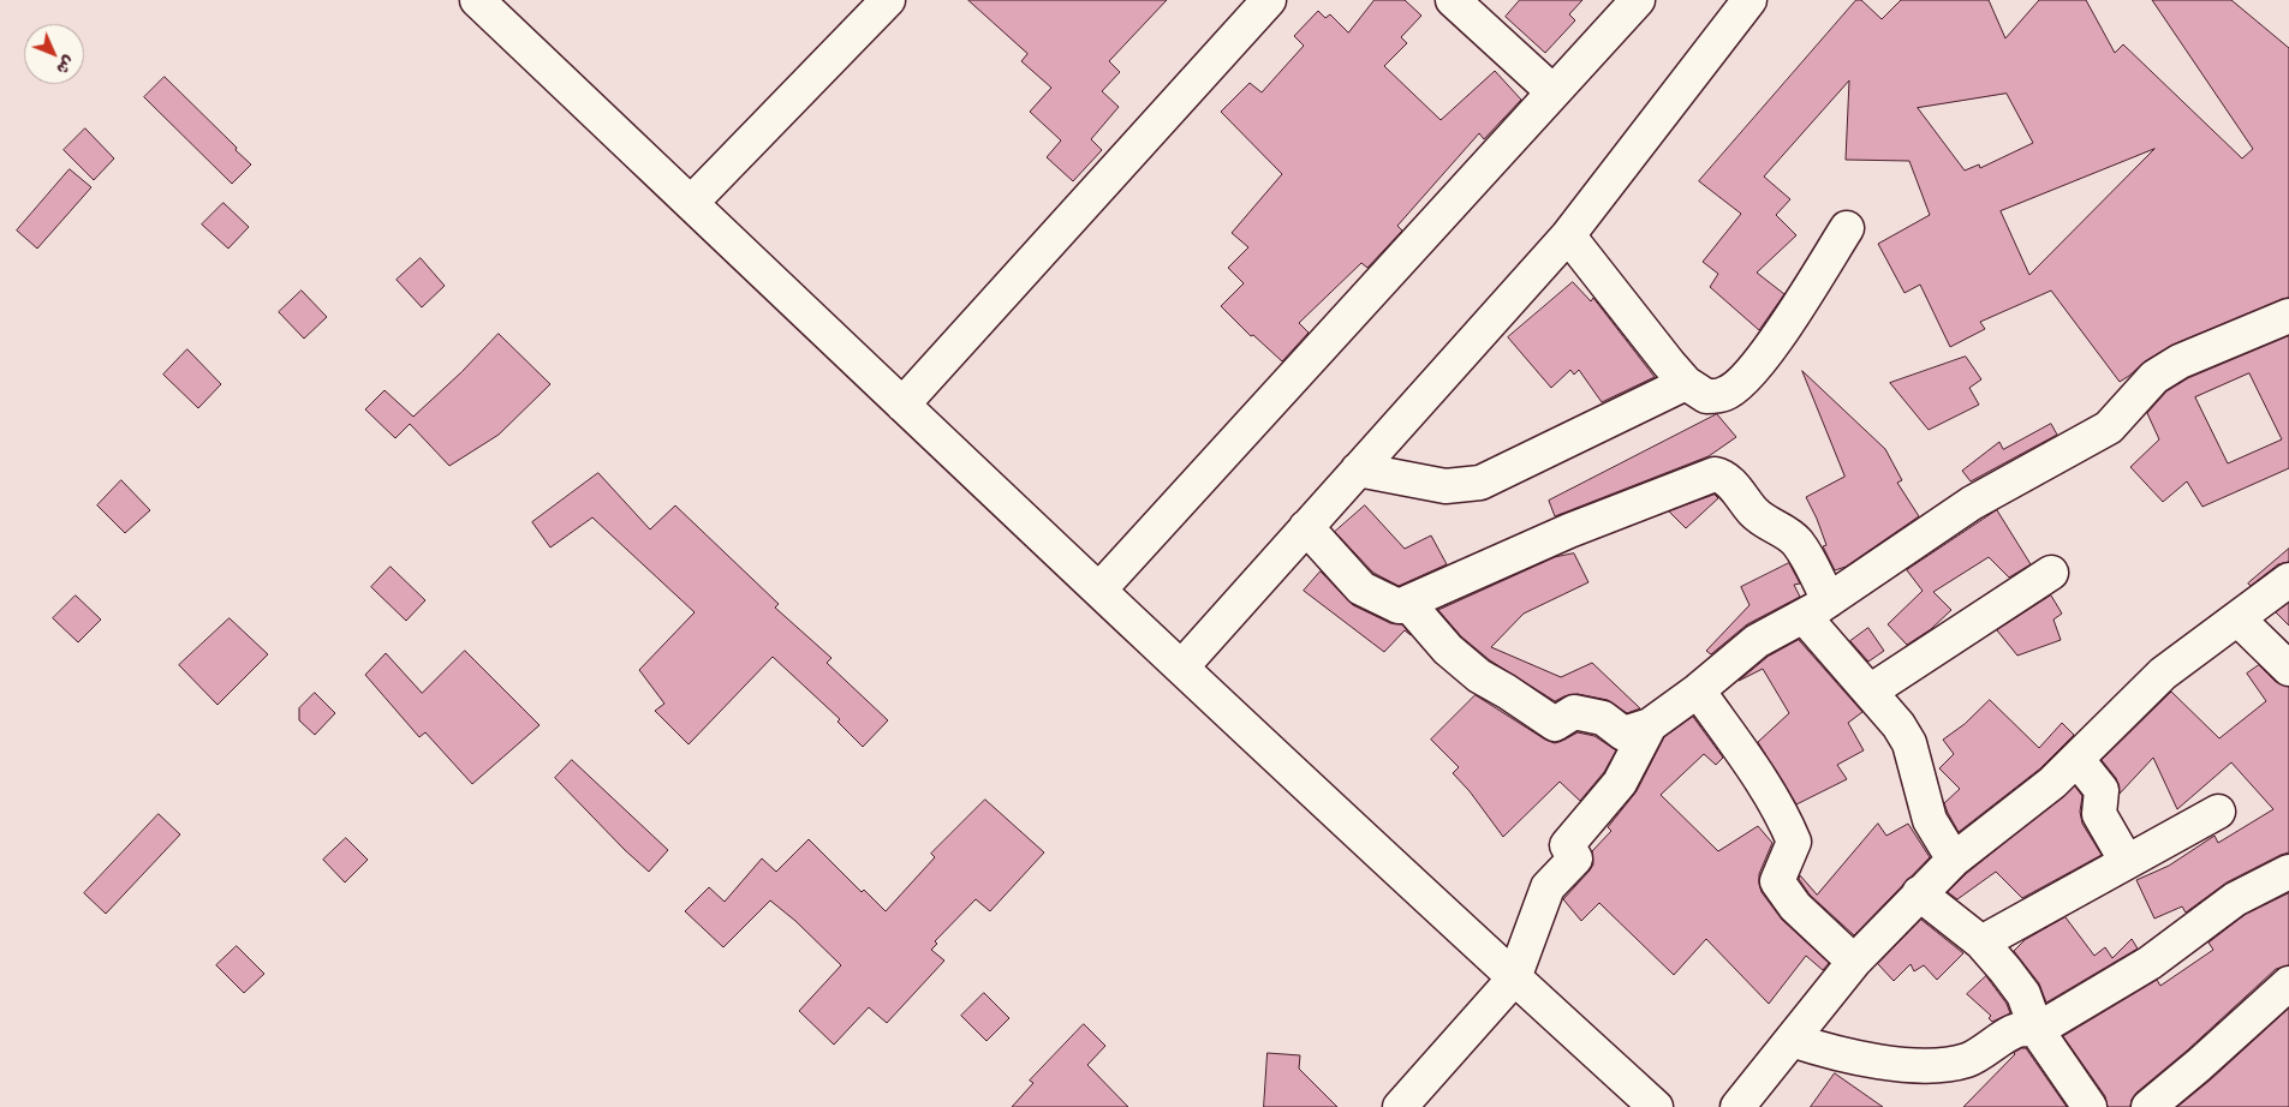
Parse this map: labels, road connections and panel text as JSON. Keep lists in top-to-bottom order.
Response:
{
  "north": "bottom right"
}
